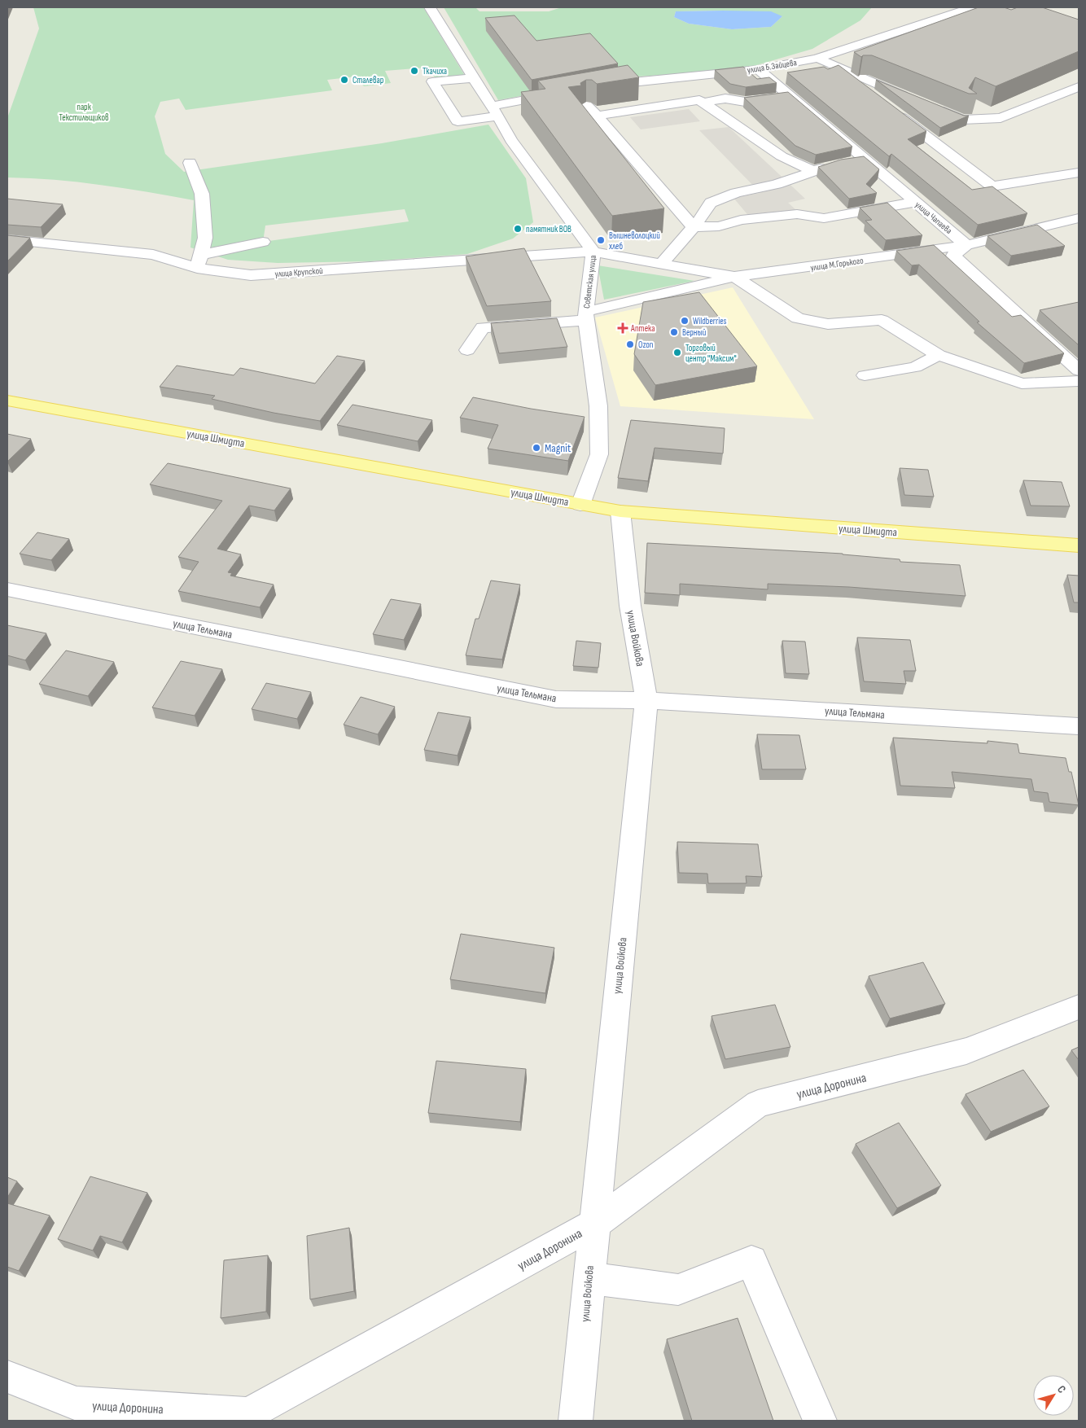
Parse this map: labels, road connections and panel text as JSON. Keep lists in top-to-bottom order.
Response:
{
  "streets": {
    "main road": ["улица Шмидта"],
    "street": [
      "улица Б.Зайцева",
      "улица Чапаева",
      "улица М.Горького",
      "улица Крупской",
      "Советская улица",
      "улица Тельмана",
      "улица Войкова",
      "улица Доронина"
    ]
  },
  "crossings": [
    ["улица Б.Зайцева", "улица Чапаева"],
    ["улица Чапаева", "улица М.Горького"],
    ["улица М.Горького", "улица Крупской"],
    ["улица М.Горького", "Советская улица"],
    ["улица Крупской", "Советская улица"],
    ["Советская улица", "улица Шмидта"],
    ["улица Шмидта", "улица Войкова"],
    ["улица Тельмана", "улица Войкова"],
    ["улица Войкова", "улица Доронина"]
  ],
  "parks": ["парк Текстильщиков"],
  "places": {
    "other": [
      "Ткачиха",
      "Сталевар",
      "памятник ВОВ",
      "Вышневолоцкий хлеб",
      "Wildberries",
      "Верный",
      "Ozon",
      "Торговый центр \"Максим\"",
      "Magnit"
    ],
    "health": ["Аптека"]
  },
  "north": "top right"
}
